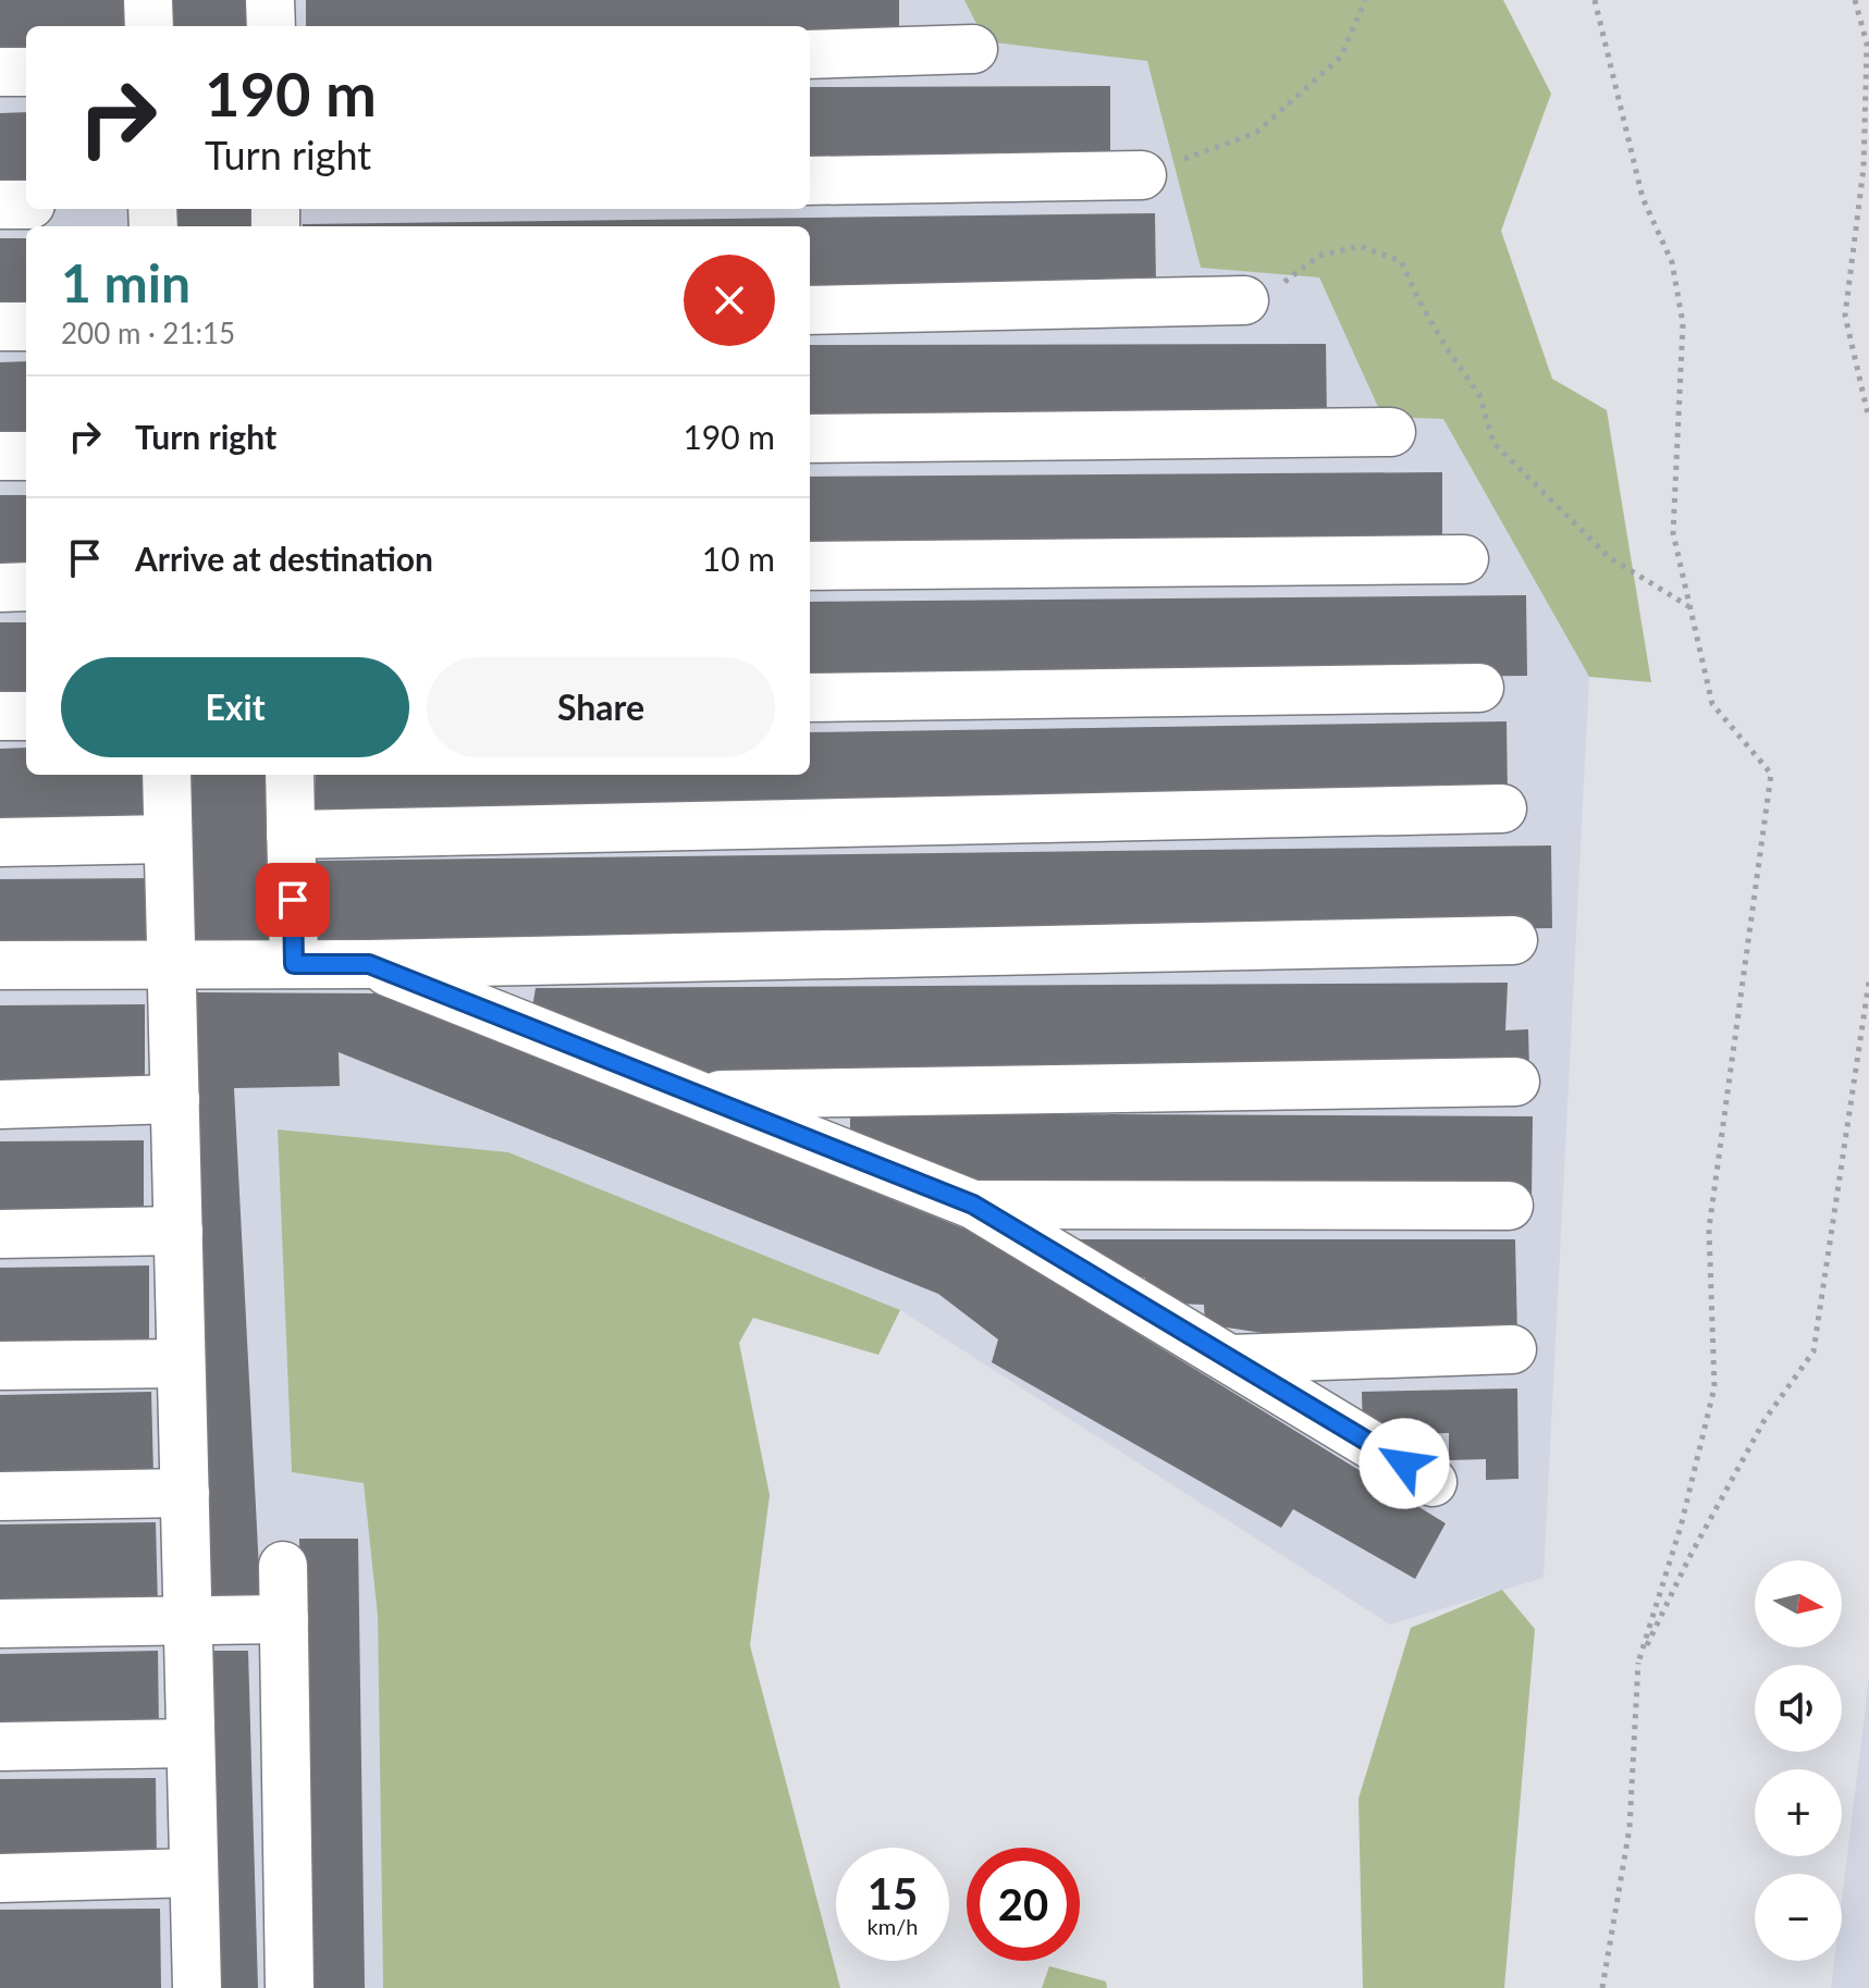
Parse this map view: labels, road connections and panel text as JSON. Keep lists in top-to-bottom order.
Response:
{
  "north": "right",
  "page": {
    "turn": ["190 m", "Turn right"],
    "heading": ["1 min", "200 m · 21:15"],
    "list": [
      {
        "name": "Turn right",
        "value": "190 m"
      },
      {
        "name": "Arrive at destination",
        "value": "10 m"
      }
    ],
    "buttons": ["Exit", "Share"],
    "map_buttons": ["+", "−"],
    "speed": "15 km/h",
    "limit": "20"
  }
}
